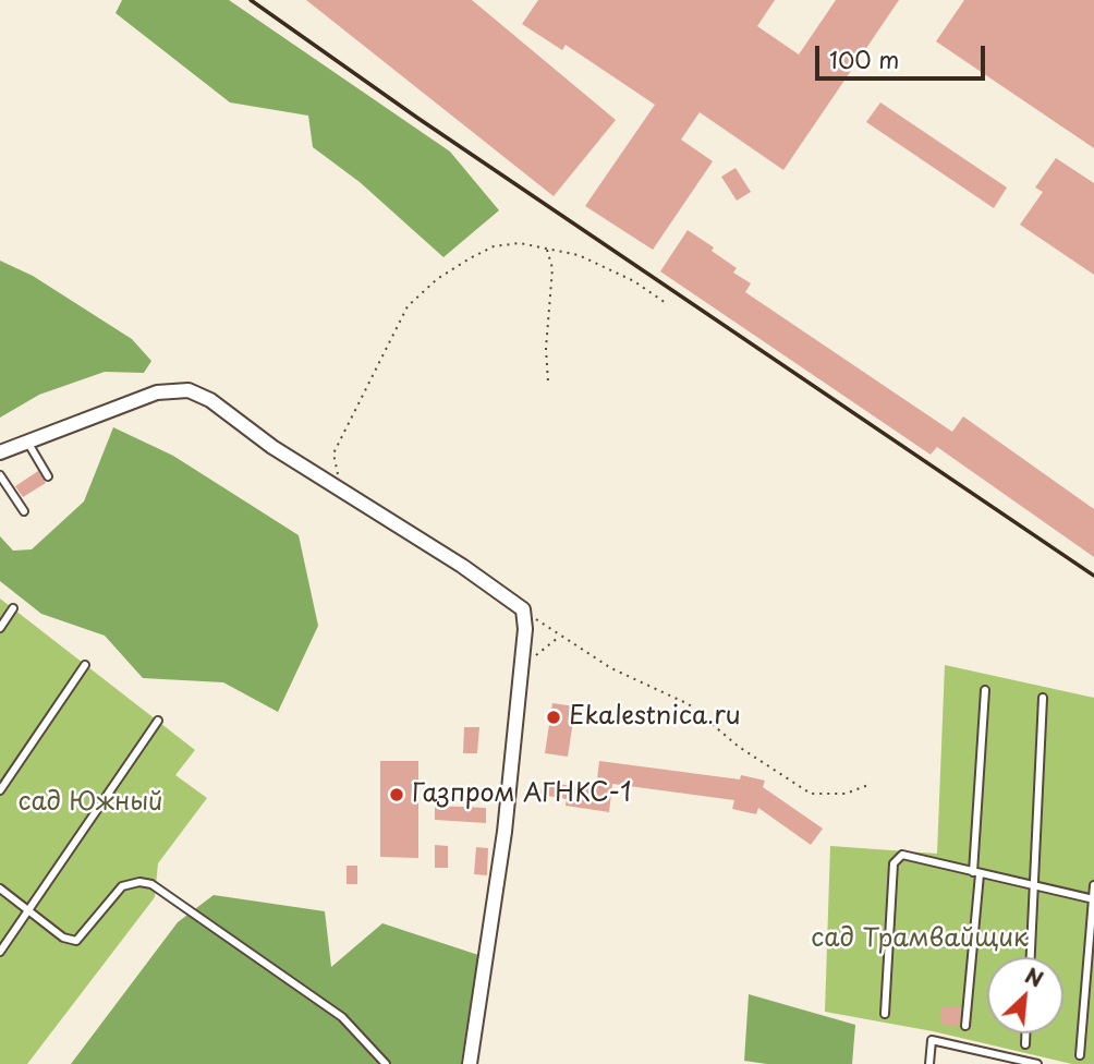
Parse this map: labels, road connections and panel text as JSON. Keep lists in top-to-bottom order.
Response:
{
  "parks": ["сад Южный", "сад Трамвайщик"],
  "places": ["Ekalestnica.ru", "Газпром АГНКС-1"],
  "scale_bar": "100 m",
  "north": "top right"
}
